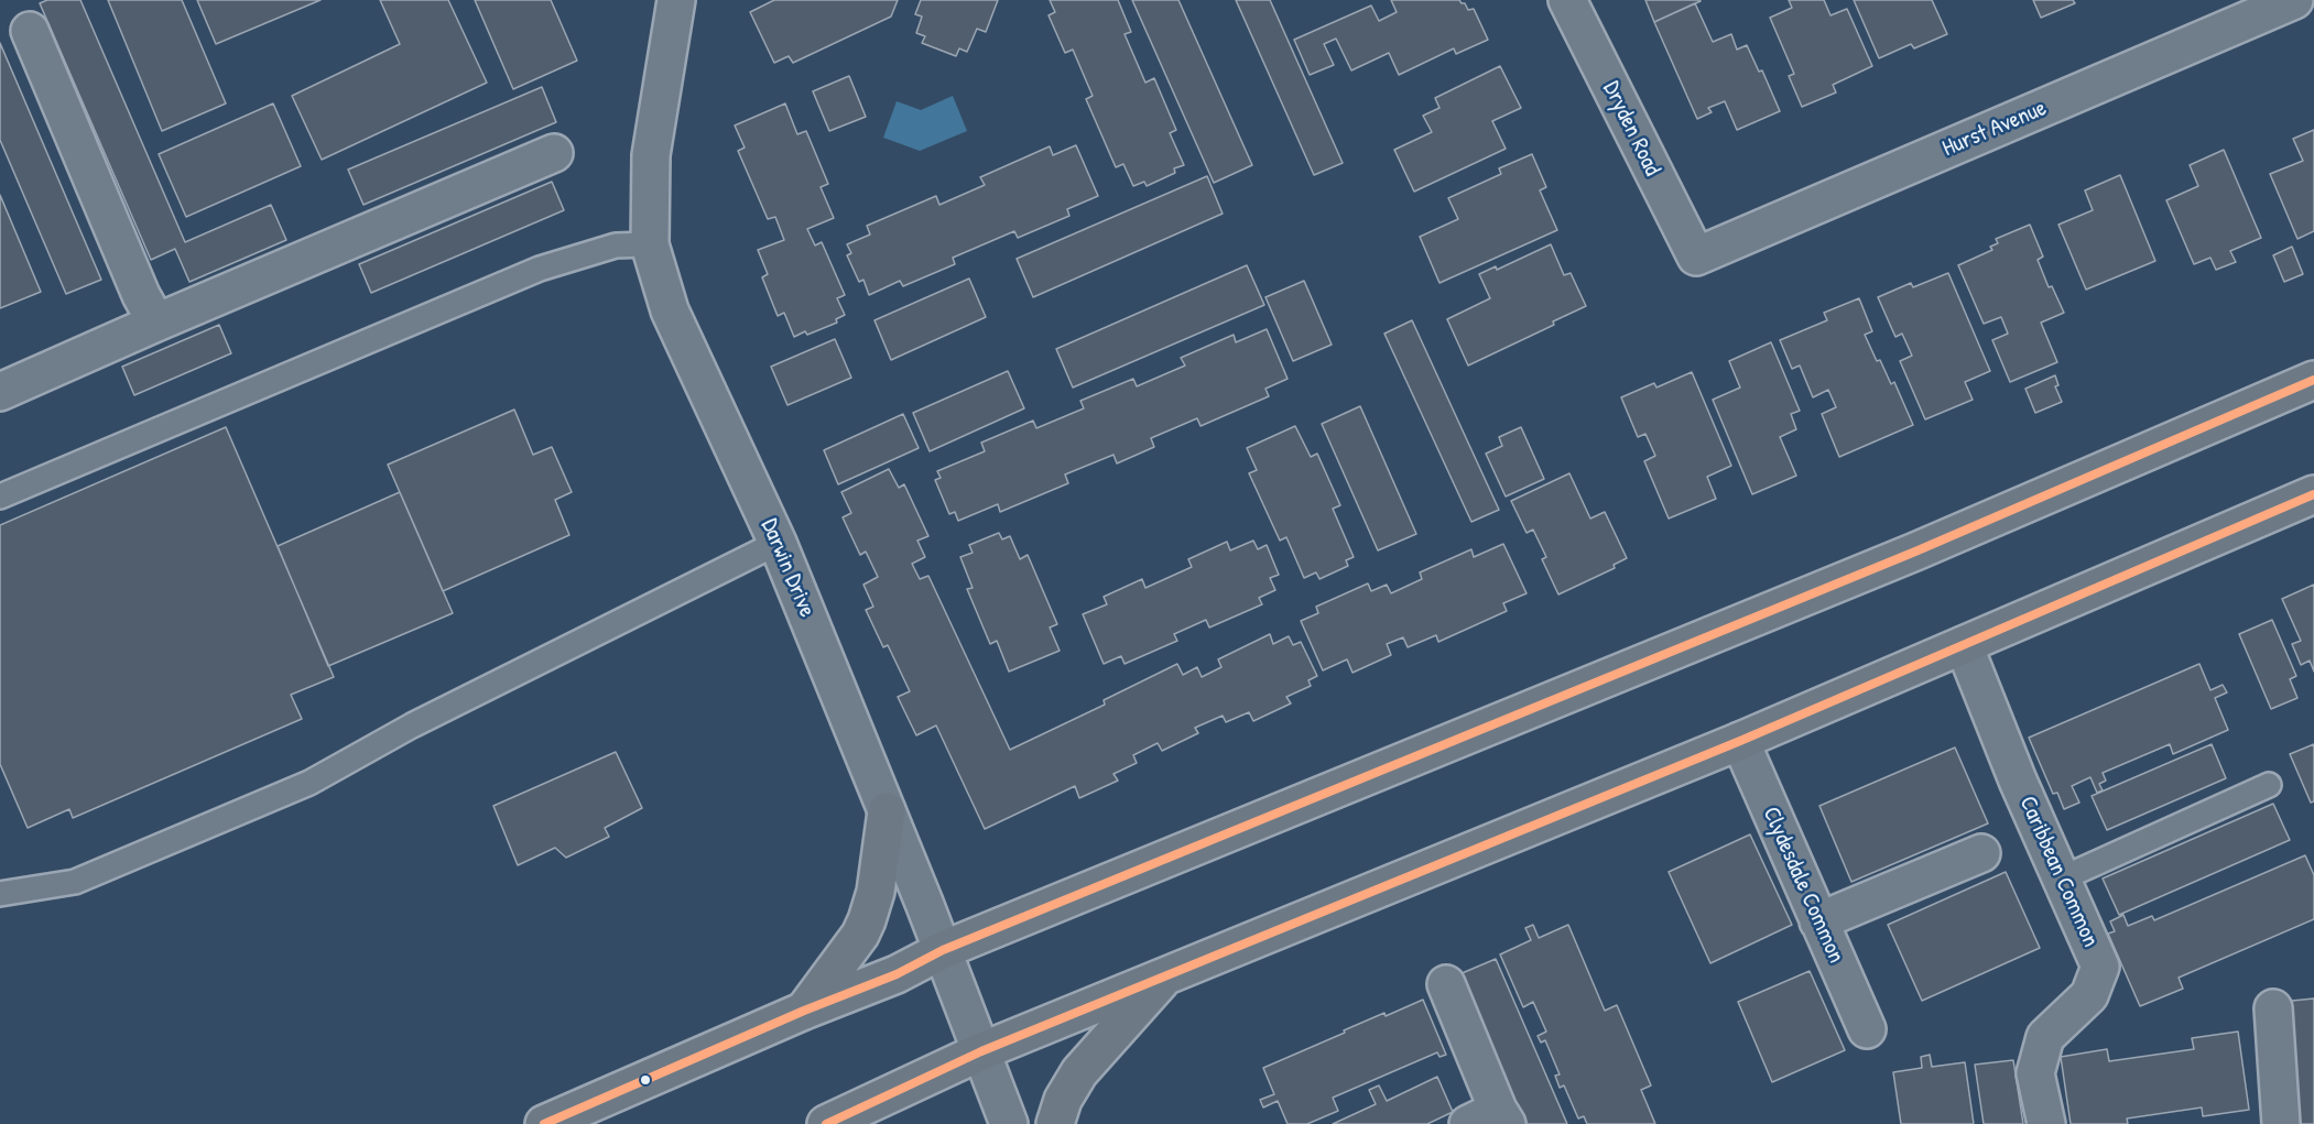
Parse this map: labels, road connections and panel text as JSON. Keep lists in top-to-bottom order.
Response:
{
  "streets": {
    "street": [
      "Dryden Road",
      "Hurst Avenue",
      "Darwin Drive",
      "Caribbean Common",
      "Clydesdale Common"
    ]
  },
  "crossings": [
    ["Dryden Road", "Hurst Avenue"]
  ]
}
